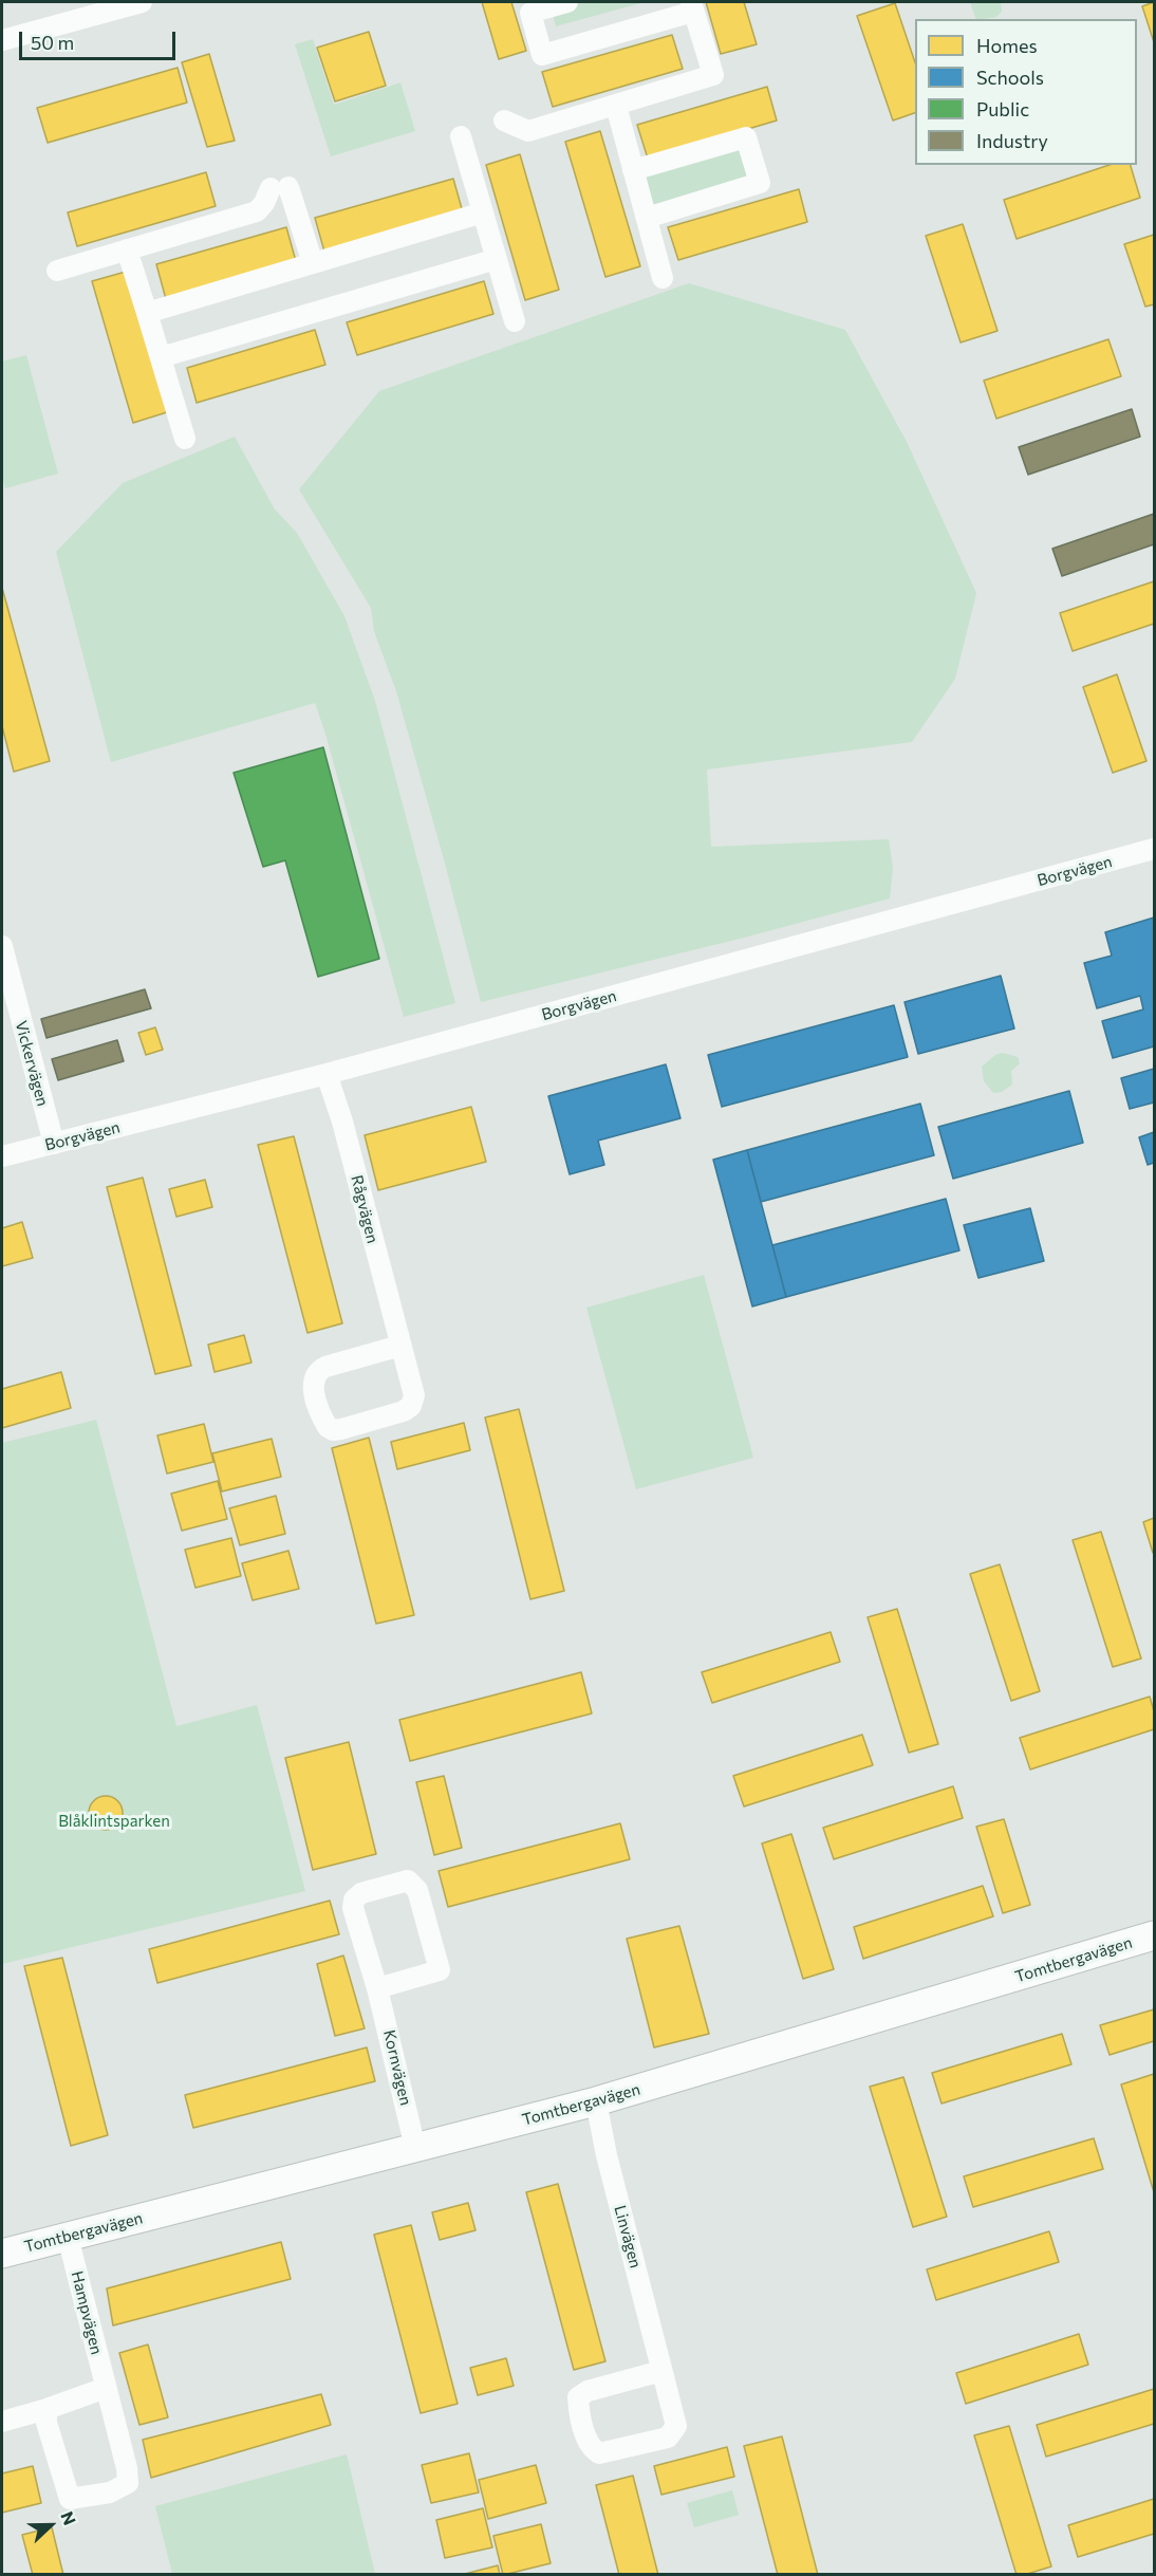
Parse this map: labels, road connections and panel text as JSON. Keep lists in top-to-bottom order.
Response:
{
  "streets": {
    "street": [
      "Borgvägen",
      "Vickervägen",
      "Rågvägen",
      "Tomtbergavägen",
      "Kornvägen",
      "Linvägen",
      "Hampvägen"
    ]
  },
  "crossings": [
    ["Borgvägen", "Vickervägen"],
    ["Borgvägen", "Rågvägen"],
    ["Tomtbergavägen", "Kornvägen"],
    ["Tomtbergavägen", "Linvägen"],
    ["Tomtbergavägen", "Hampvägen"]
  ],
  "parks": ["Blåklintsparken"],
  "legend": [
    "Homes",
    "Schools",
    "Public",
    "Industry"
  ],
  "scale_bar": "50 m",
  "north": "right"
}
